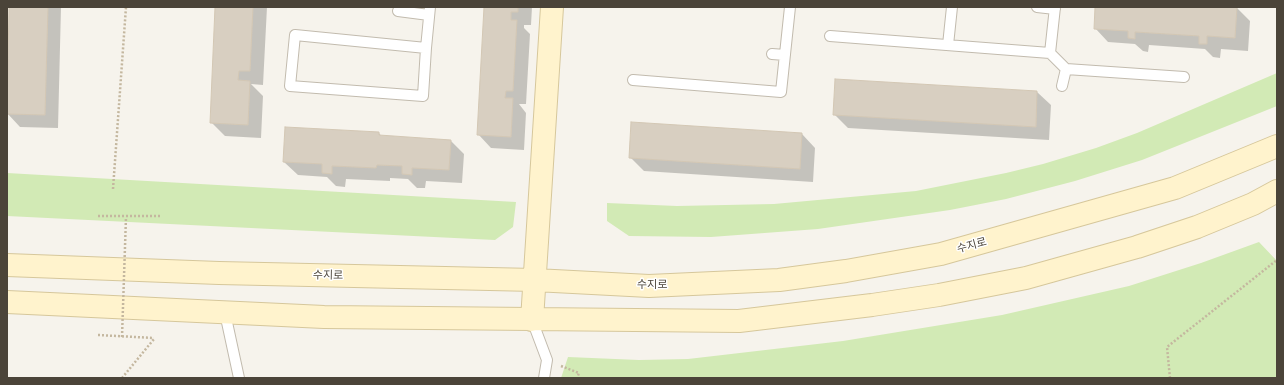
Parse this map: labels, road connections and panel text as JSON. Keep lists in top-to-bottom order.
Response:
{
  "streets": {
    "main road": ["수지로"]
  }
}
